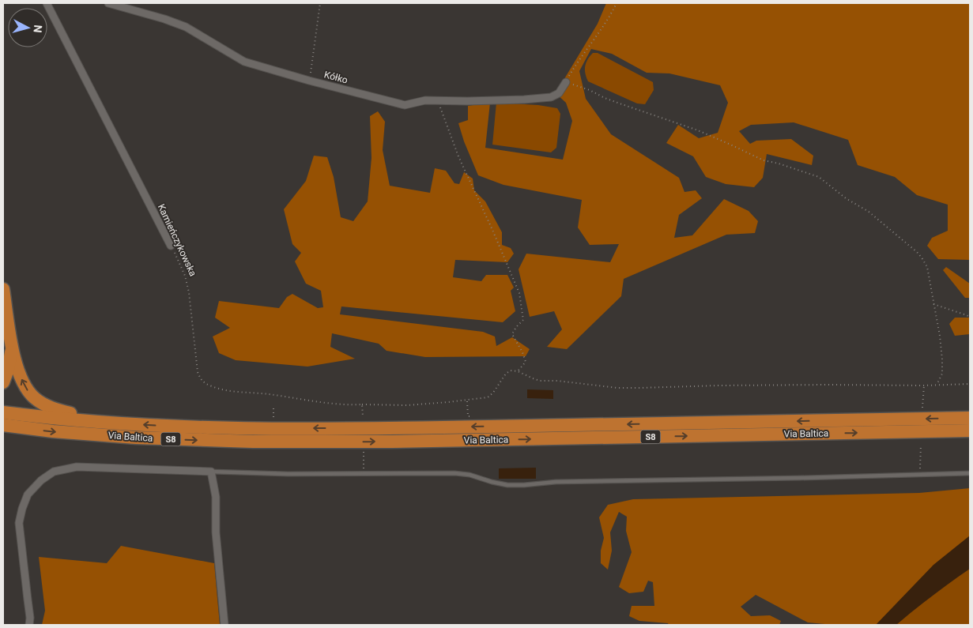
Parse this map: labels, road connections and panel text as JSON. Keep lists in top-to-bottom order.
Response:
{
  "streets": {
    "highway": ["Via Baltica", "S8"],
    "street": ["Kółko", "Kamieńczykowska"]
  },
  "north": "right"
}
